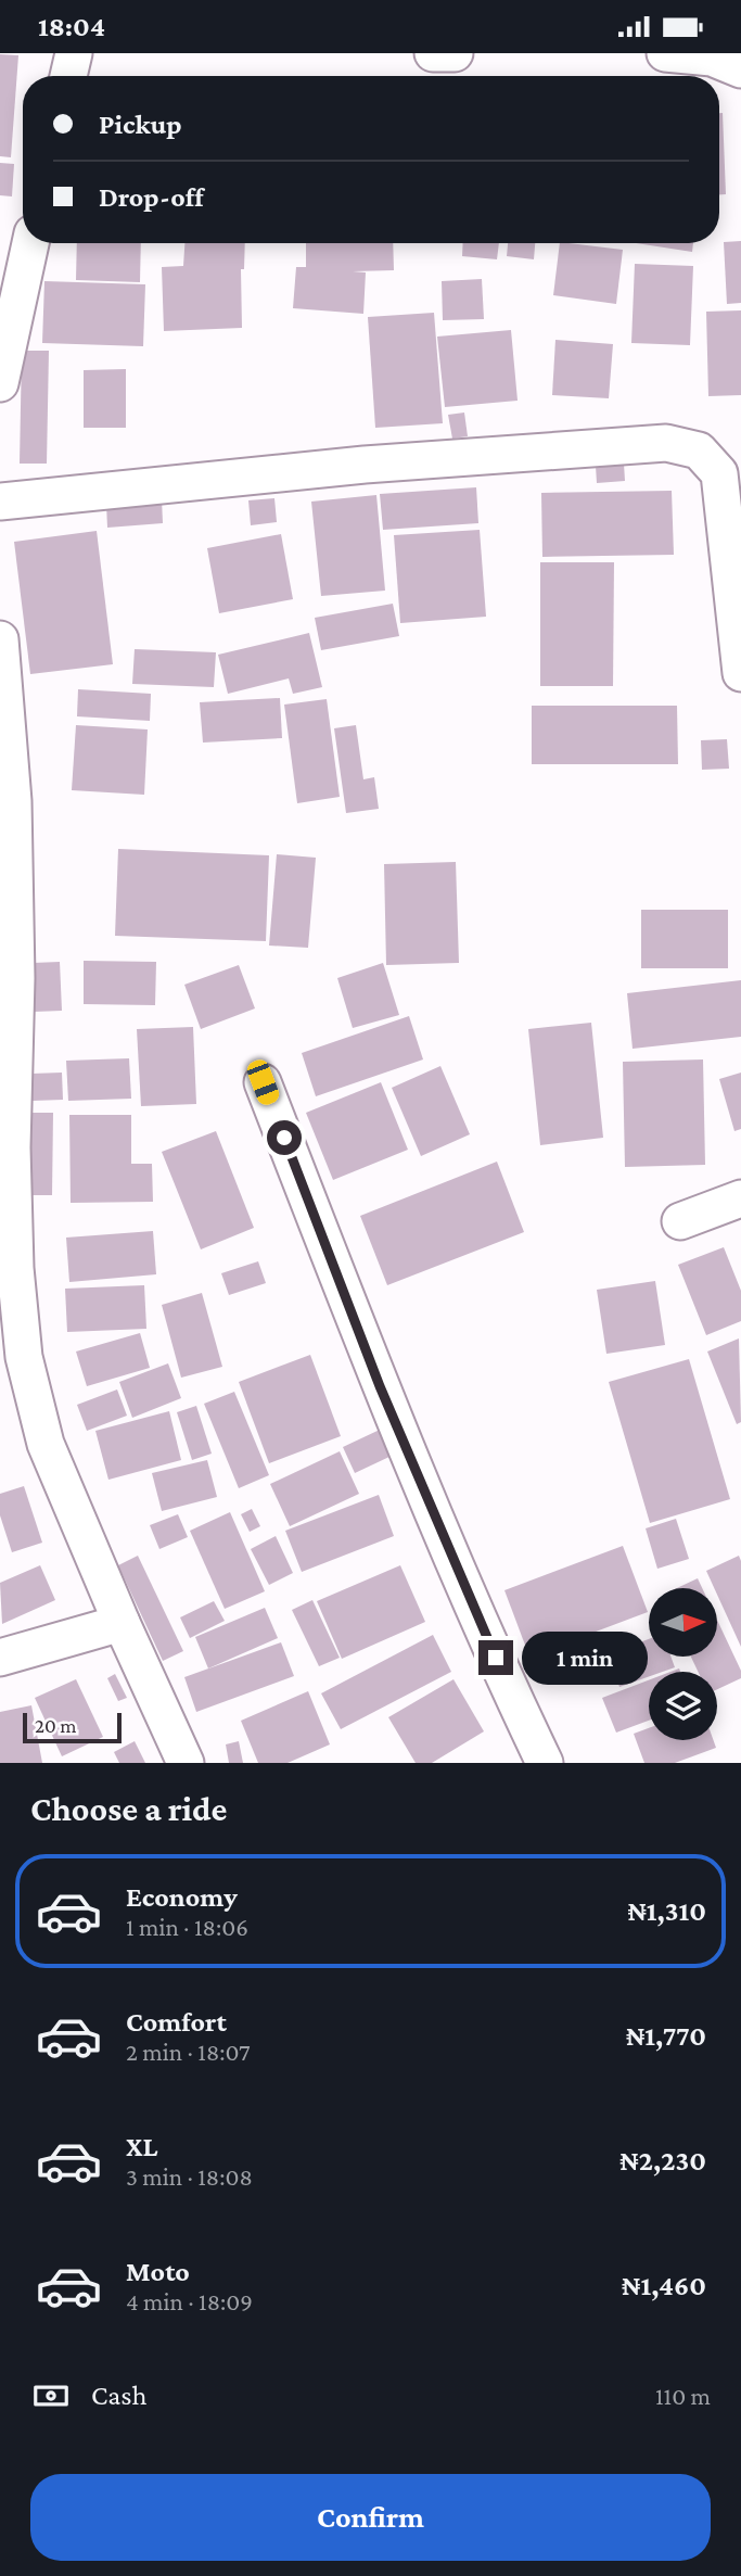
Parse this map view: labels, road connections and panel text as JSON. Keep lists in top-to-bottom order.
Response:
{
  "scale_bar": "20 m",
  "north": "right",
  "page": {
    "status": "18:04",
    "banner": ["Pickup", "Drop-off"],
    "bubble": "1 min",
    "scale": "20 m",
    "heading": "Choose a ride",
    "list": [
      {
        "name": "Economy",
        "note": "1 min · 18:06",
        "value": "₦1,310"
      },
      {
        "name": "Comfort",
        "note": "2 min · 18:07",
        "value": "₦1,770"
      },
      {
        "name": "XL",
        "note": "3 min · 18:08",
        "value": "₦2,230"
      },
      {
        "name": "Moto",
        "note": "4 min · 18:09",
        "value": "₦1,460"
      }
    ],
    "pay": ["Cash", "110 m"],
    "buttons": "Confirm"
  }
}
